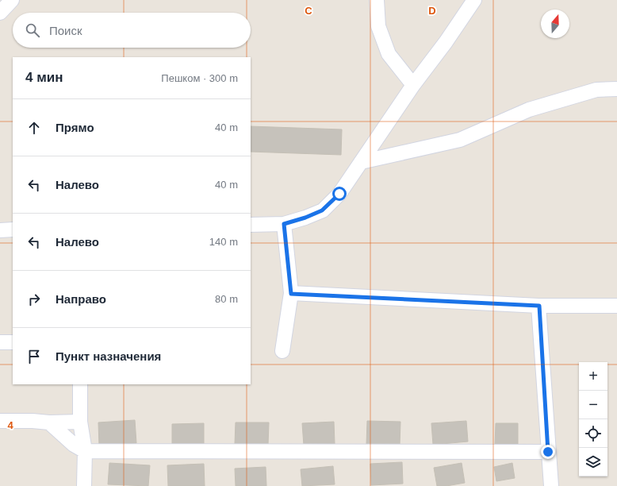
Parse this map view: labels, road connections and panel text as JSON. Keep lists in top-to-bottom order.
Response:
{
  "north": "top",
  "page": {
    "search": "Поиск",
    "heading": ["4 мин", "Пешком · 300 m"],
    "list": [
      ["Прямо", "40 m"],
      ["Налево", "40 m"],
      ["Налево", "140 m"],
      ["Направо", "80 m"],
      "Пункт назначения"
    ],
    "map_buttons": ["+", "−"]
  },
  "grid": {
    "columns": ["C", "D"],
    "rows": ["4"]
  }
}
